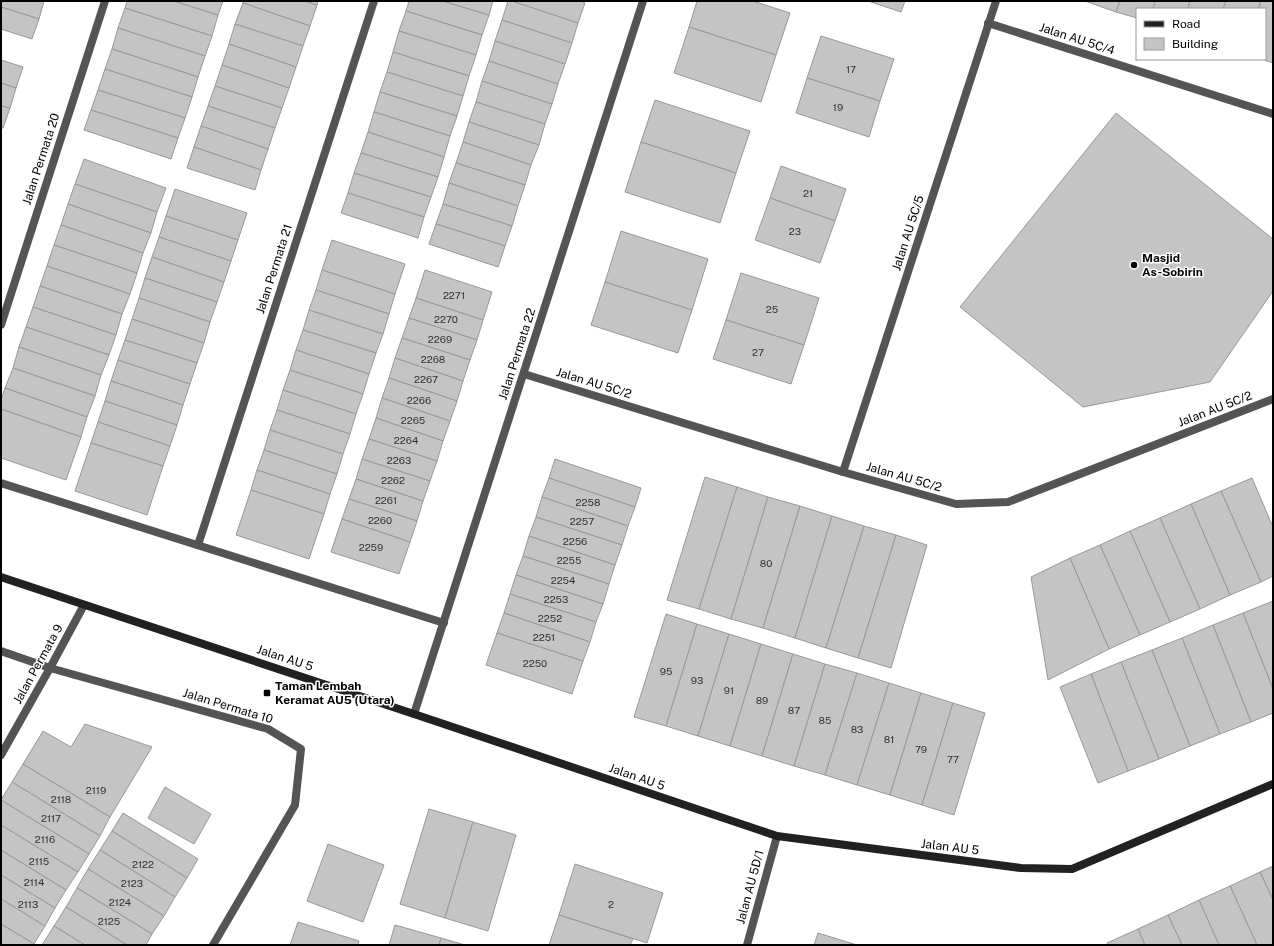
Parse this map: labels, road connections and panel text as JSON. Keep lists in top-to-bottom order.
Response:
{
  "streets": {
    "main road": ["Jalan AU 5"],
    "street": [
      "Jalan AU 5C/4",
      "Jalan Permata 20",
      "Jalan AU 5C/5",
      "Jalan Permata 21",
      "Jalan Permata 22",
      "Jalan AU 5C/2",
      "Jalan Permata 9",
      "Jalan Permata 10",
      "Jalan AU 5D/1"
    ]
  },
  "crossings": [
    ["Jalan AU 5C/4", "Jalan AU 5C/5"],
    ["Jalan AU 5C/5", "Jalan AU 5C/2"],
    ["Jalan Permata 22", "Jalan AU 5C/2"],
    ["Jalan Permata 22", "Jalan AU 5"],
    ["Jalan AU 5", "Jalan Permata 9"],
    ["Jalan AU 5", "Jalan AU 5D/1"],
    ["Jalan Permata 9", "Jalan Permata 10"]
  ],
  "places": {
    "other": ["Masjid As-Sobirin"],
    "transit": ["Taman Lembah Keramat AU5 (Utara)"]
  },
  "house_numbers": [
    "17",
    "19",
    "21",
    "23",
    "2271",
    "25",
    "2270",
    "2269",
    "27",
    "2268",
    "2267",
    "2266",
    "2265",
    "2264",
    "2263",
    "2262",
    "2261",
    "2258",
    "2260",
    "2257",
    "2256",
    "2259",
    "2255",
    "80",
    "2254",
    "2253",
    "2252",
    "2251",
    "2250",
    "95",
    "93",
    "91",
    "89",
    "87",
    "85",
    "83",
    "81",
    "79",
    "77",
    "2119",
    "2118",
    "2117",
    "2116",
    "2115",
    "2122",
    "2114",
    "2123",
    "2124",
    "2113",
    "2",
    "2125"
  ],
  "legend": ["Road", "Building"]
}
